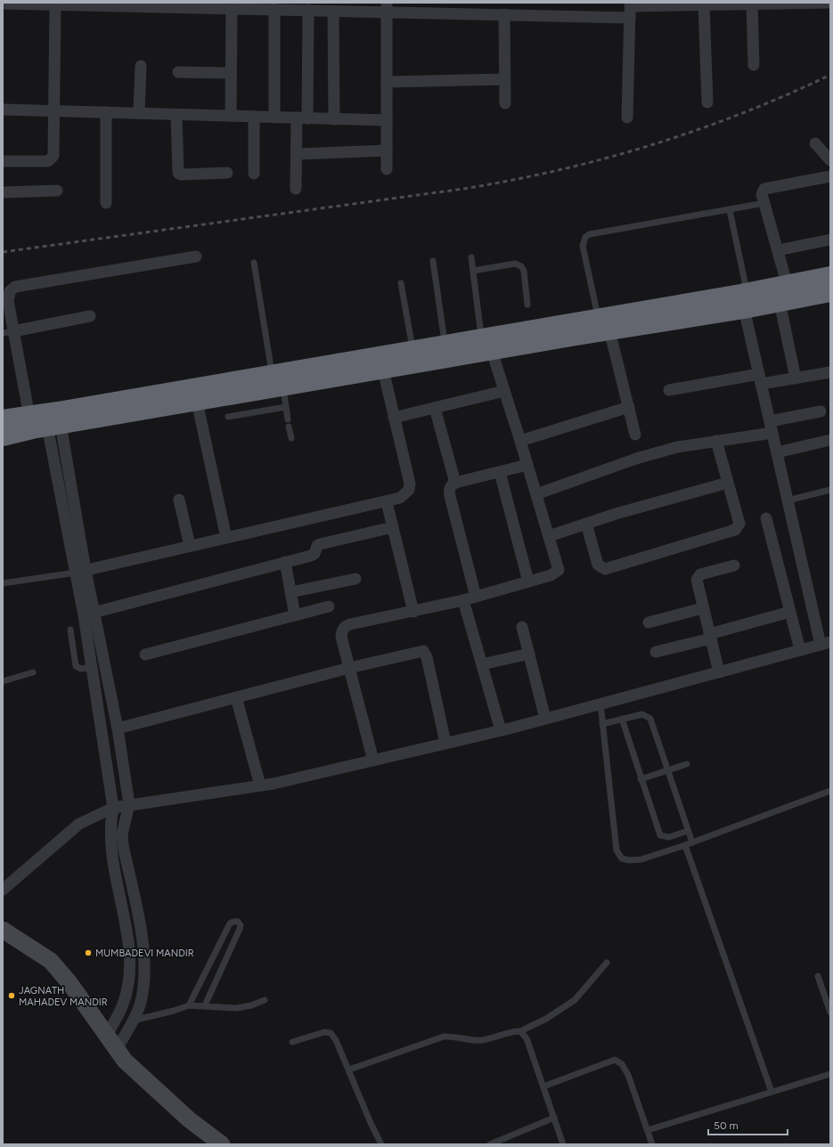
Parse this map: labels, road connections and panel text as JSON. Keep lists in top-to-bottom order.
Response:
{
  "places": ["MUMBADEVI MANDIR", "JAGNATH MAHADEV MANDIR"],
  "scale_bar": "50 m"
}
